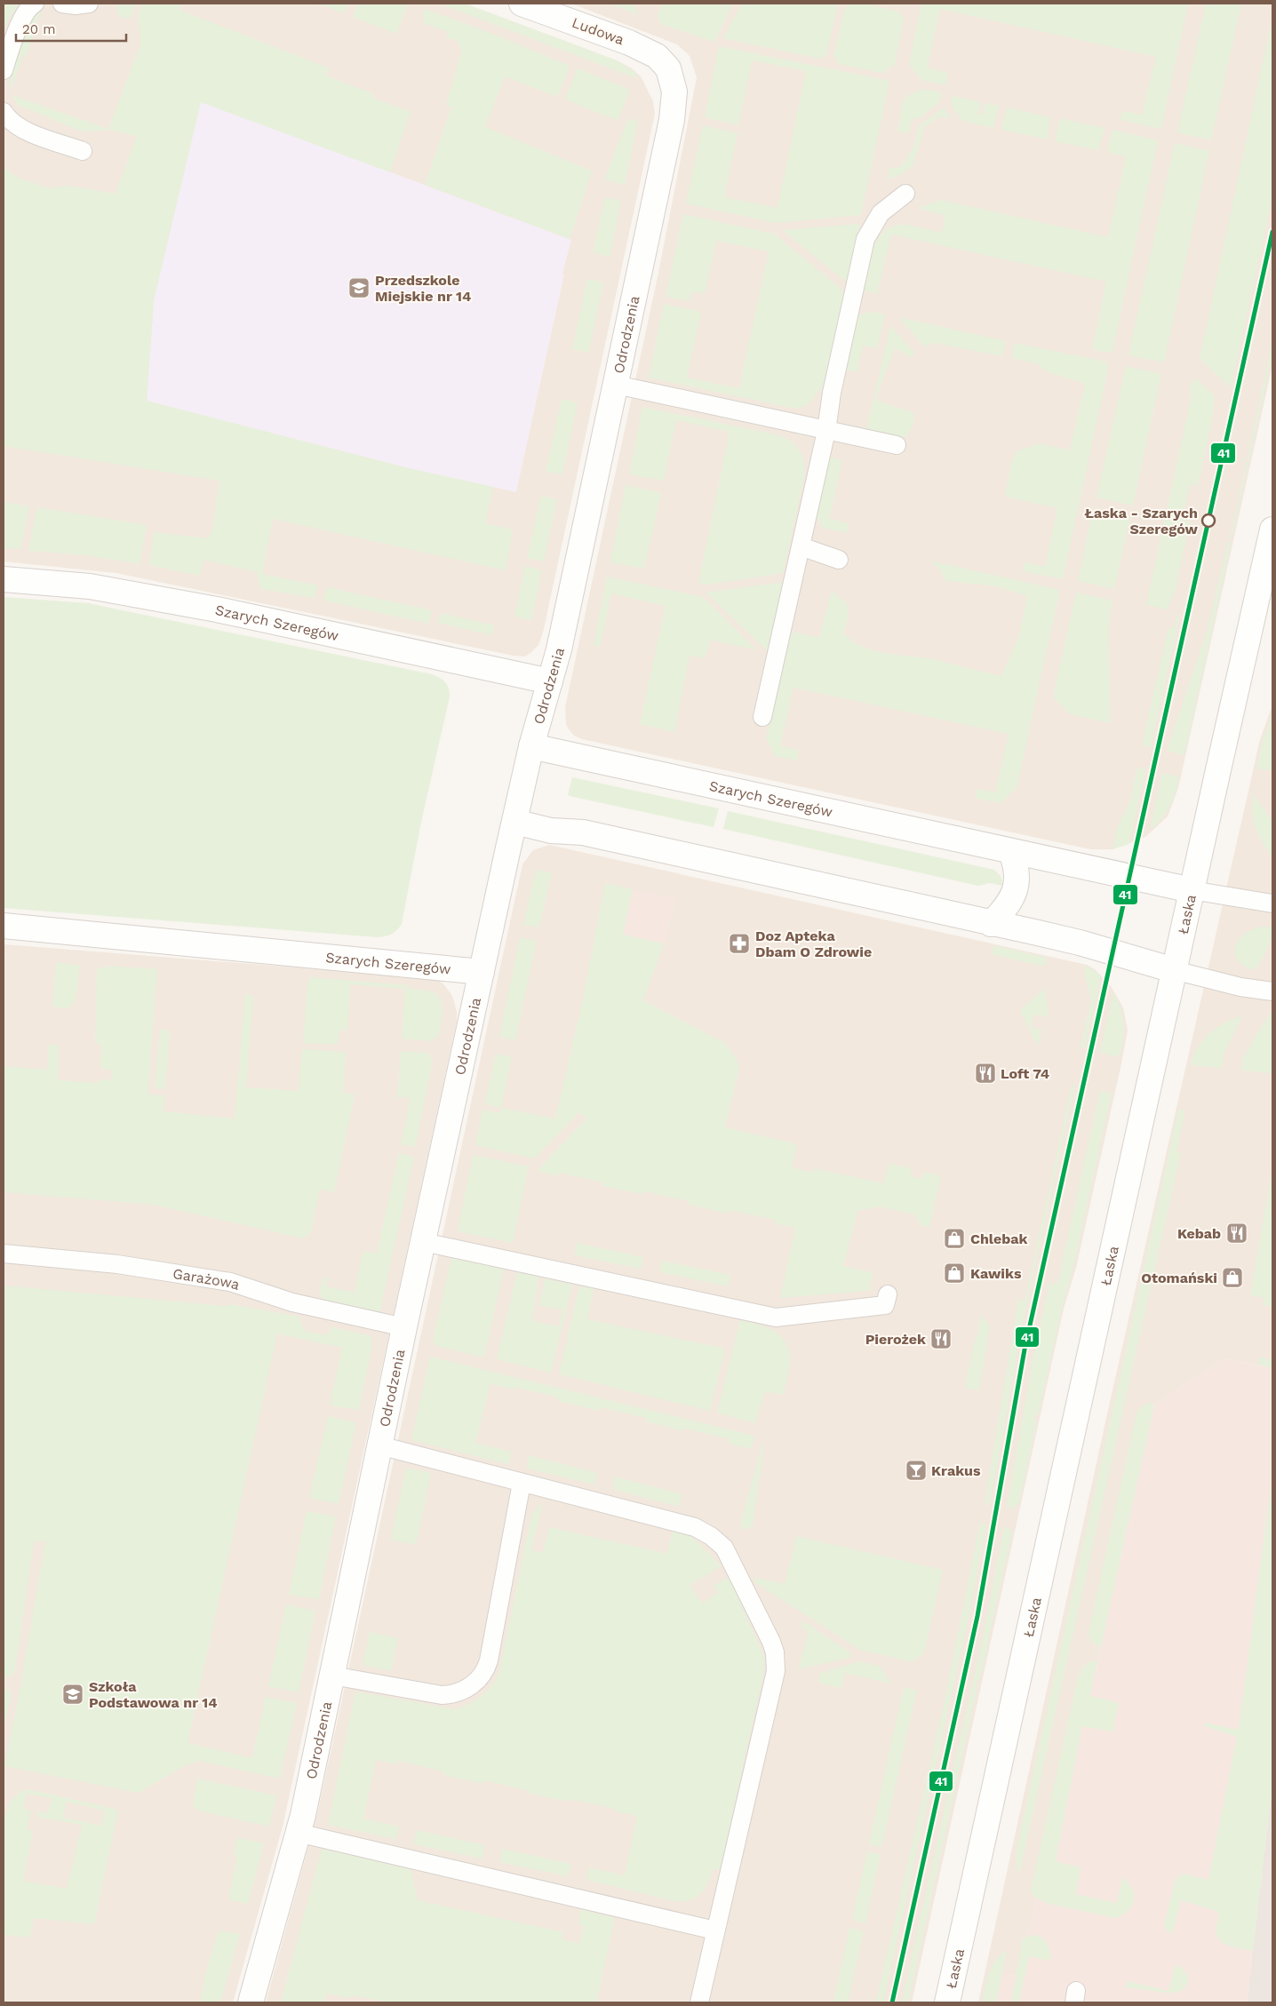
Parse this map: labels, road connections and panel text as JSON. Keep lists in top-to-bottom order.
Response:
{
  "streets": {
    "street": [
      "Ludowa",
      "Odrodzenia",
      "Szarych Szeregów",
      "Łaska"
    ],
    "lane": ["Garażowa"]
  },
  "crossings": [
    ["Ludowa", "Odrodzenia"],
    ["Odrodzenia", "Szarych Szeregów"],
    ["Odrodzenia", "Garażowa"],
    ["Szarych Szeregów", "Łaska"]
  ],
  "places": {
    "school or university": ["Przedszkole Miejskie nr 14", "Szkoła Podstawowa nr 14"],
    "other": ["Łaska - Szarych Szeregów"],
    "pharmacy": ["Doz Apteka Dbam O Zdrowie"],
    "restaurant": ["Loft 74", "Kebab", "Pierożek"],
    "shop": ["Chlebak", "Kawiks", "Otomański"],
    "bar": ["Krakus"]
  },
  "lines": ["transit line 41"],
  "scale_bar": "20 m"
}
